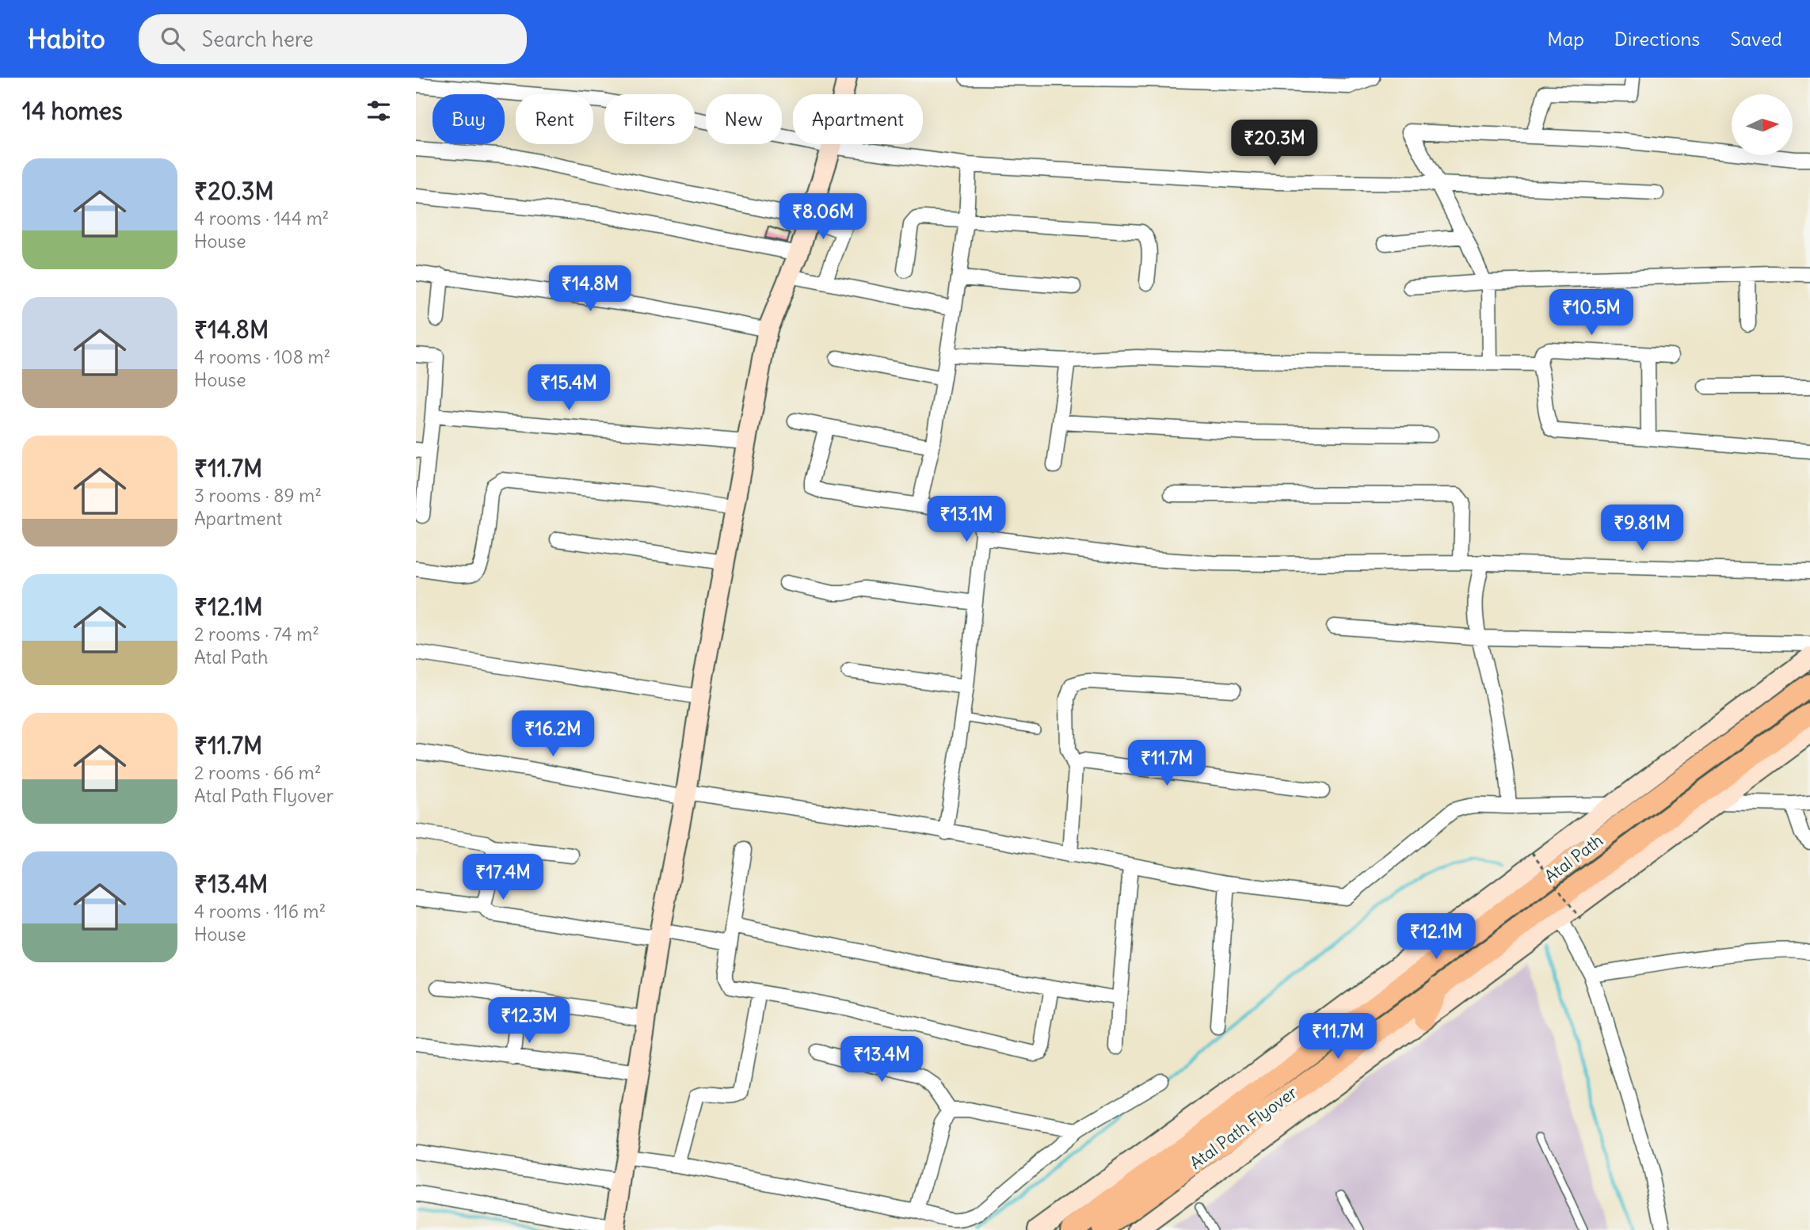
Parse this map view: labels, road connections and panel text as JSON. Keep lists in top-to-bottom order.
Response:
{
  "streets": {
    "main road": ["Atal Path", "Atal Path Flyover"]
  },
  "crossings": [
    ["Atal Path", "Atal Path Flyover"]
  ],
  "north": "right",
  "page": {
    "header": "Habito",
    "search": "Search here",
    "nav": ["Map", "Directions", "Saved"],
    "heading": "14 homes",
    "chip": [
      "Buy",
      "Rent",
      "Filters",
      "New",
      "Apartment"
    ],
    "price": [
      "₹20.3M",
      "₹8.06M",
      "₹14.8M",
      "₹10.5M",
      "₹15.4M",
      "₹13.1M",
      "₹9.81M",
      "₹16.2M",
      "₹11.7M",
      "₹17.4M",
      "₹12.1M",
      "₹12.3M",
      "₹11.7M",
      "₹13.4M"
    ],
    "list": [
      {
        "name": "₹20.3M",
        "note": "4 rooms · 144 m² · House"
      },
      {
        "name": "₹14.8M",
        "note": "4 rooms · 108 m² · House"
      },
      {
        "name": "₹11.7M",
        "note": "3 rooms · 89 m² · Apartment"
      },
      {
        "name": "₹12.1M",
        "note": "2 rooms · 74 m² · Atal Path"
      },
      {
        "name": "₹11.7M",
        "note": "2 rooms · 66 m² · Atal Path Flyover"
      },
      {
        "name": "₹13.4M",
        "note": "4 rooms · 116 m² · House"
      }
    ]
  }
}
